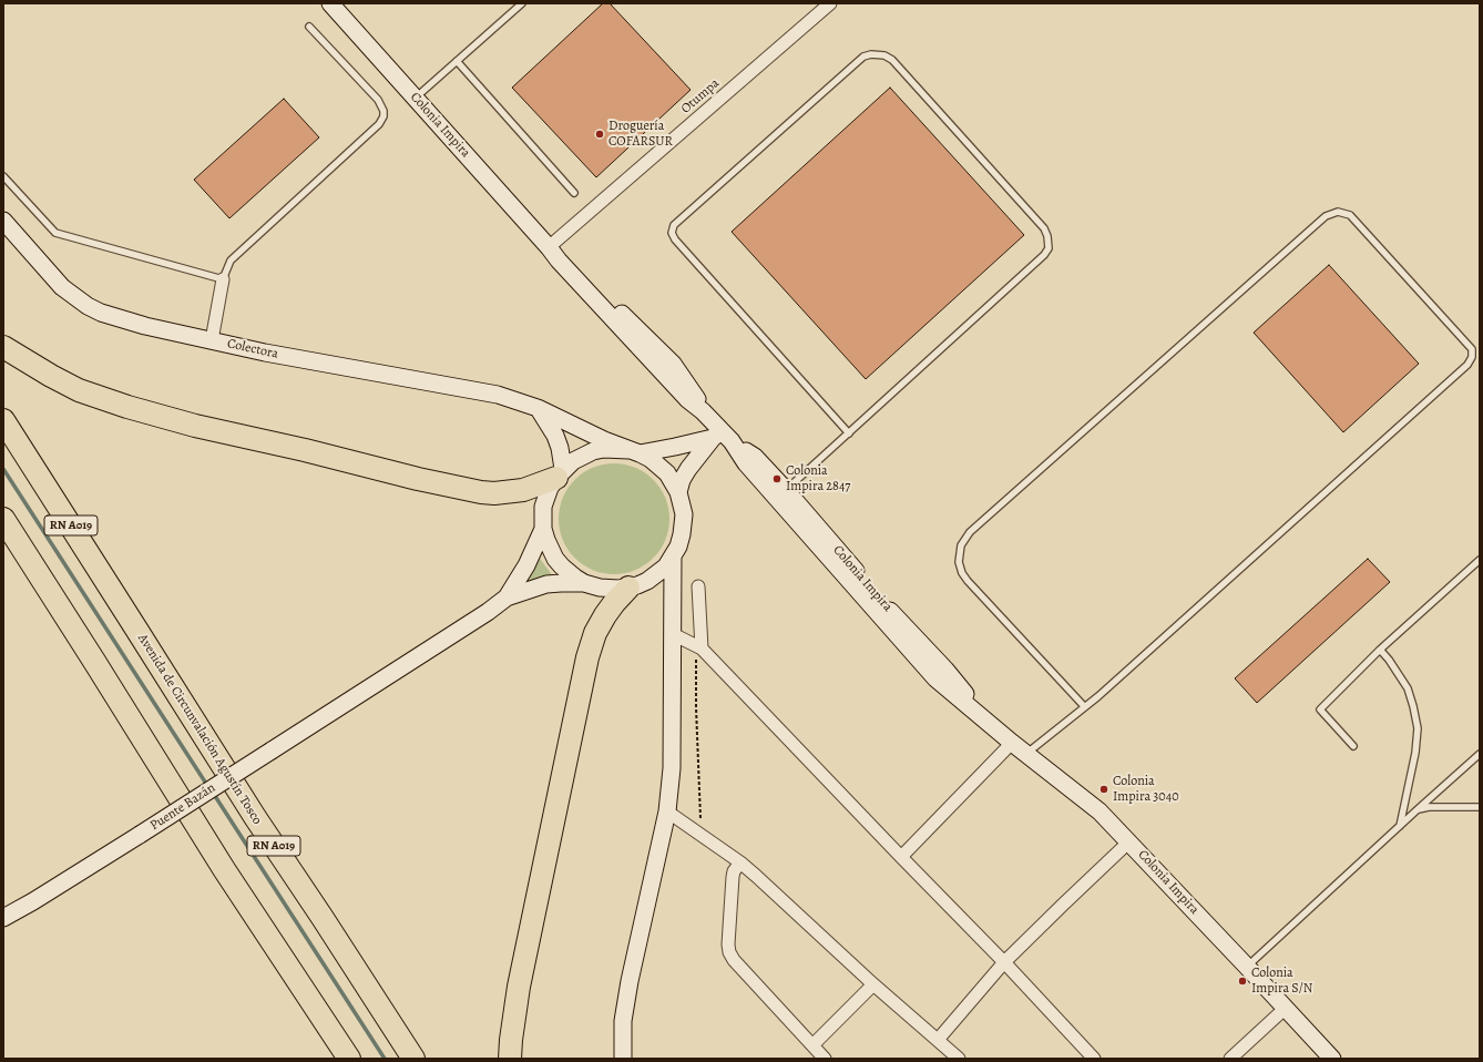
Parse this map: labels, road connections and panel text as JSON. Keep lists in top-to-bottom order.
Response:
{
  "streets": {
    "highway": ["RN A019", "Avenida de Circunvalación Agustín Tosco"],
    "main road": ["Colonia Impira", "Colectora", "Puente Bazán"],
    "street": ["Otumpa"]
  },
  "crossings": [
    ["Otumpa", "Colonia Impira"]
  ],
  "places": [
    "Droguería COFARSUR",
    "Colonia Impira 2847",
    "Colonia Impira 3040",
    "Colonia Impira S/N"
  ]
}
